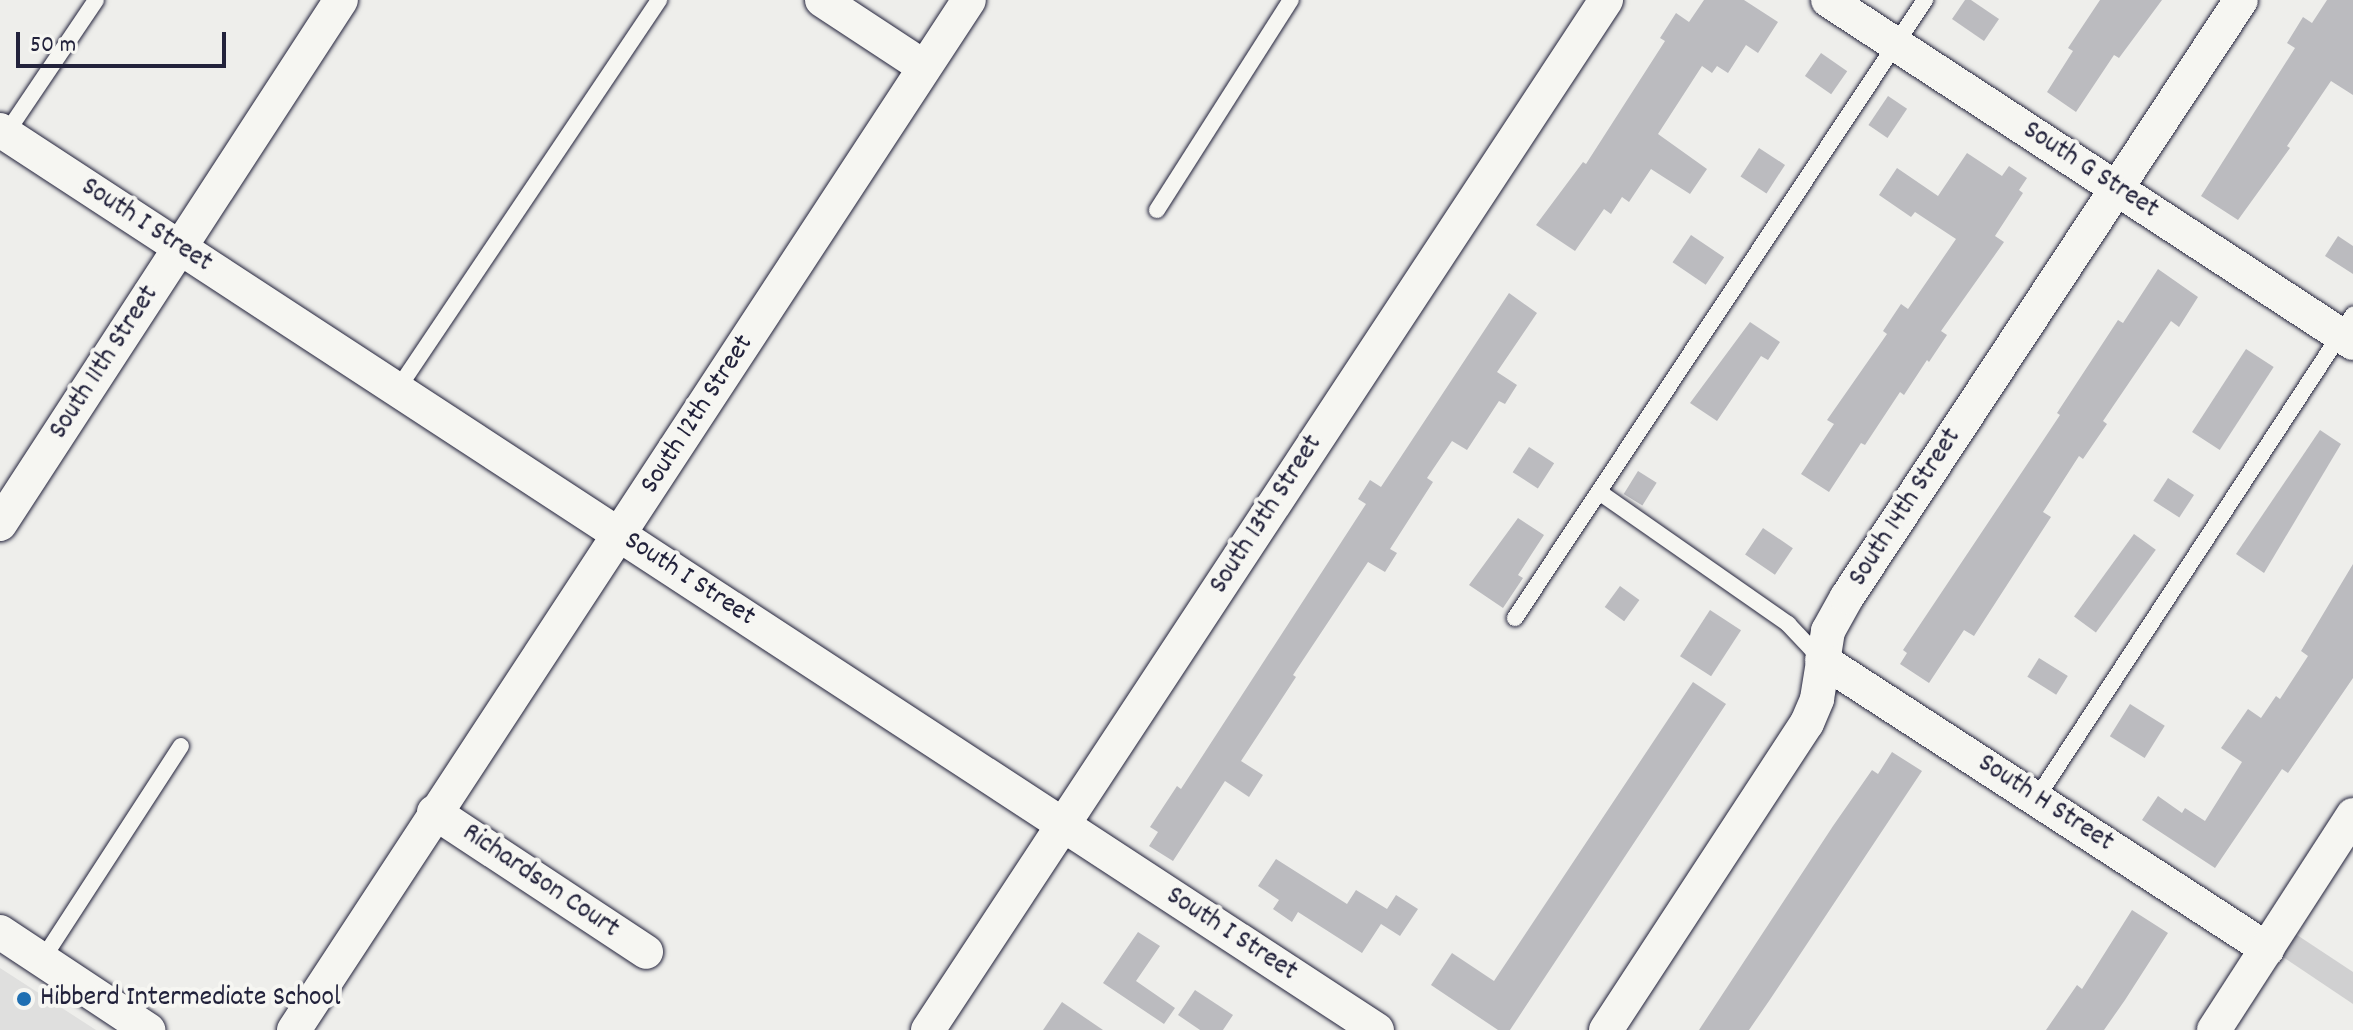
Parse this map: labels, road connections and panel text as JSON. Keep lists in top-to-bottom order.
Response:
{
  "streets": {
    "street": [
      "South G Street",
      "South I Street",
      "South 11th Street",
      "South 12th Street",
      "South 14th Street",
      "South 13th Street",
      "South H Street",
      "Richardson Court"
    ]
  },
  "crossings": [
    ["South G Street", "South 14th Street"],
    ["South I Street", "South 11th Street"],
    ["South I Street", "South 12th Street"],
    ["South I Street", "South 13th Street"],
    ["South 12th Street", "Richardson Court"],
    ["South 14th Street", "South H Street"]
  ],
  "places": ["Hibberd Intermediate School"],
  "scale_bar": "50 m"
}
